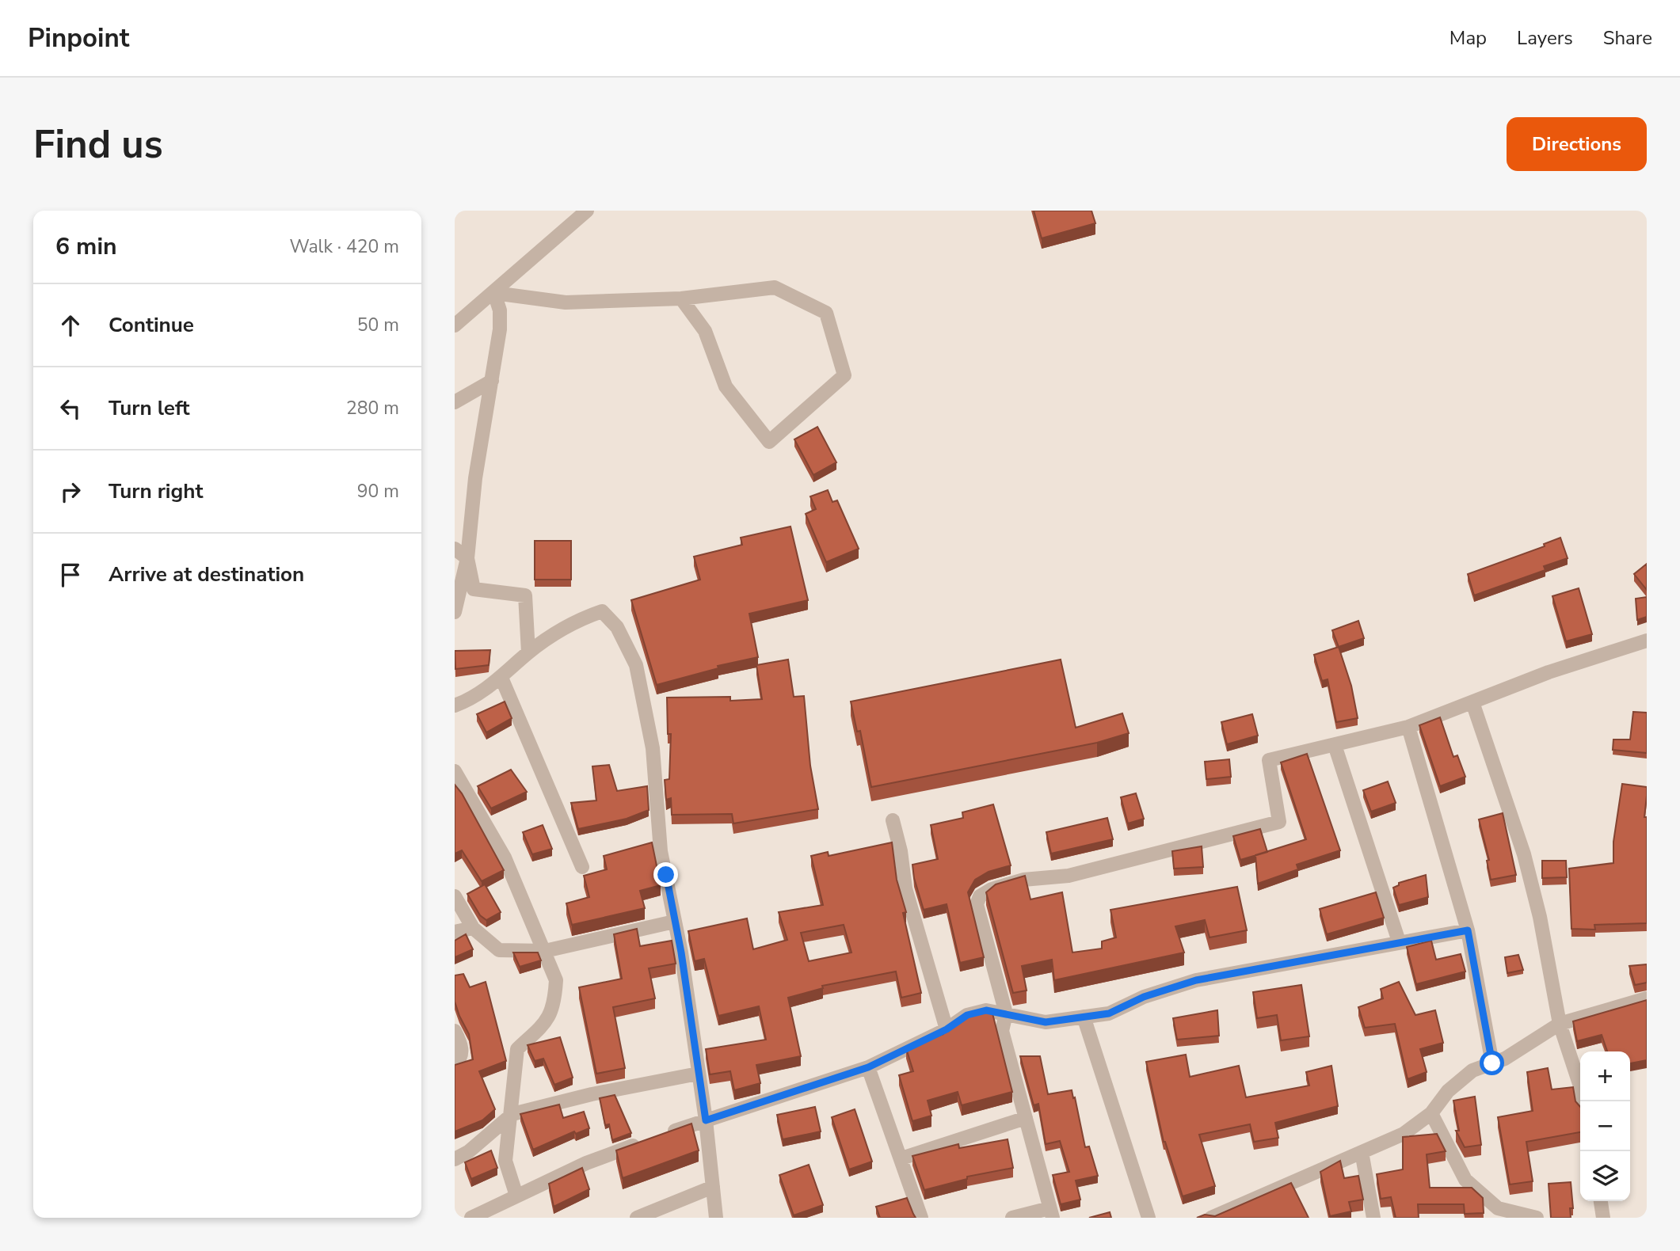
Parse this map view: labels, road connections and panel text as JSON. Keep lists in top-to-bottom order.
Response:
{
  "page": {
    "header": "Pinpoint",
    "nav": ["Map", "Layers", "Share"],
    "buttons": "Directions",
    "title": "Find us",
    "heading": ["6 min", "Walk · 420 m"],
    "list": [
      ["Continue", "50 m"],
      ["Turn left", "280 m"],
      ["Turn right", "90 m"],
      "Arrive at destination"
    ],
    "map_buttons": ["+", "−"]
  }
}
